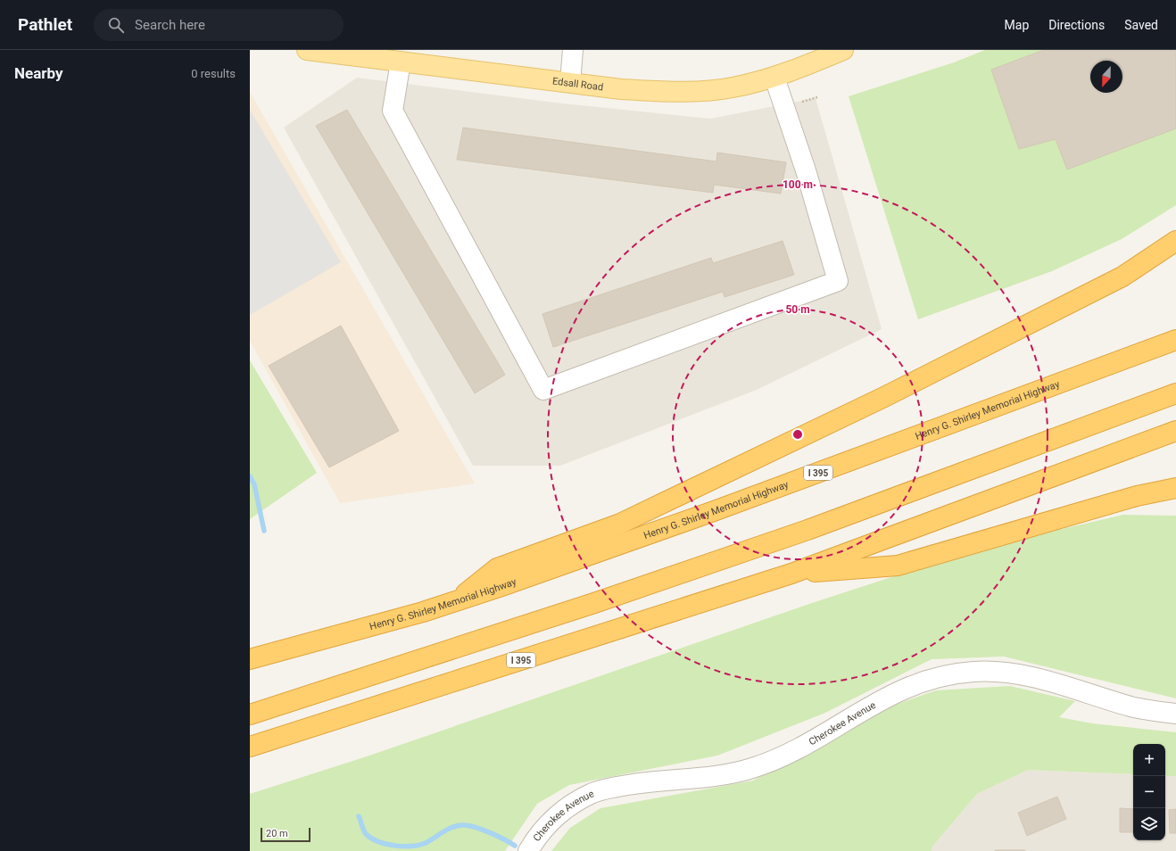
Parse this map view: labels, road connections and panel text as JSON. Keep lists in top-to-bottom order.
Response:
{
  "streets": {
    "highway": ["Henry G. Shirley Memorial Highway", "I 395"],
    "main road": ["Edsall Road"],
    "street": ["Cherokee Avenue"]
  },
  "scale_bar": "20 m",
  "north": "bottom",
  "page": {
    "header": "Pathlet",
    "search": "Search here",
    "nav": ["Map", "Directions", "Saved"],
    "heading": ["Nearby", "0 results"],
    "map_buttons": ["+", "−"],
    "scale": "20 m"
  },
  "rings": ["100 m", "50 m"]
}
